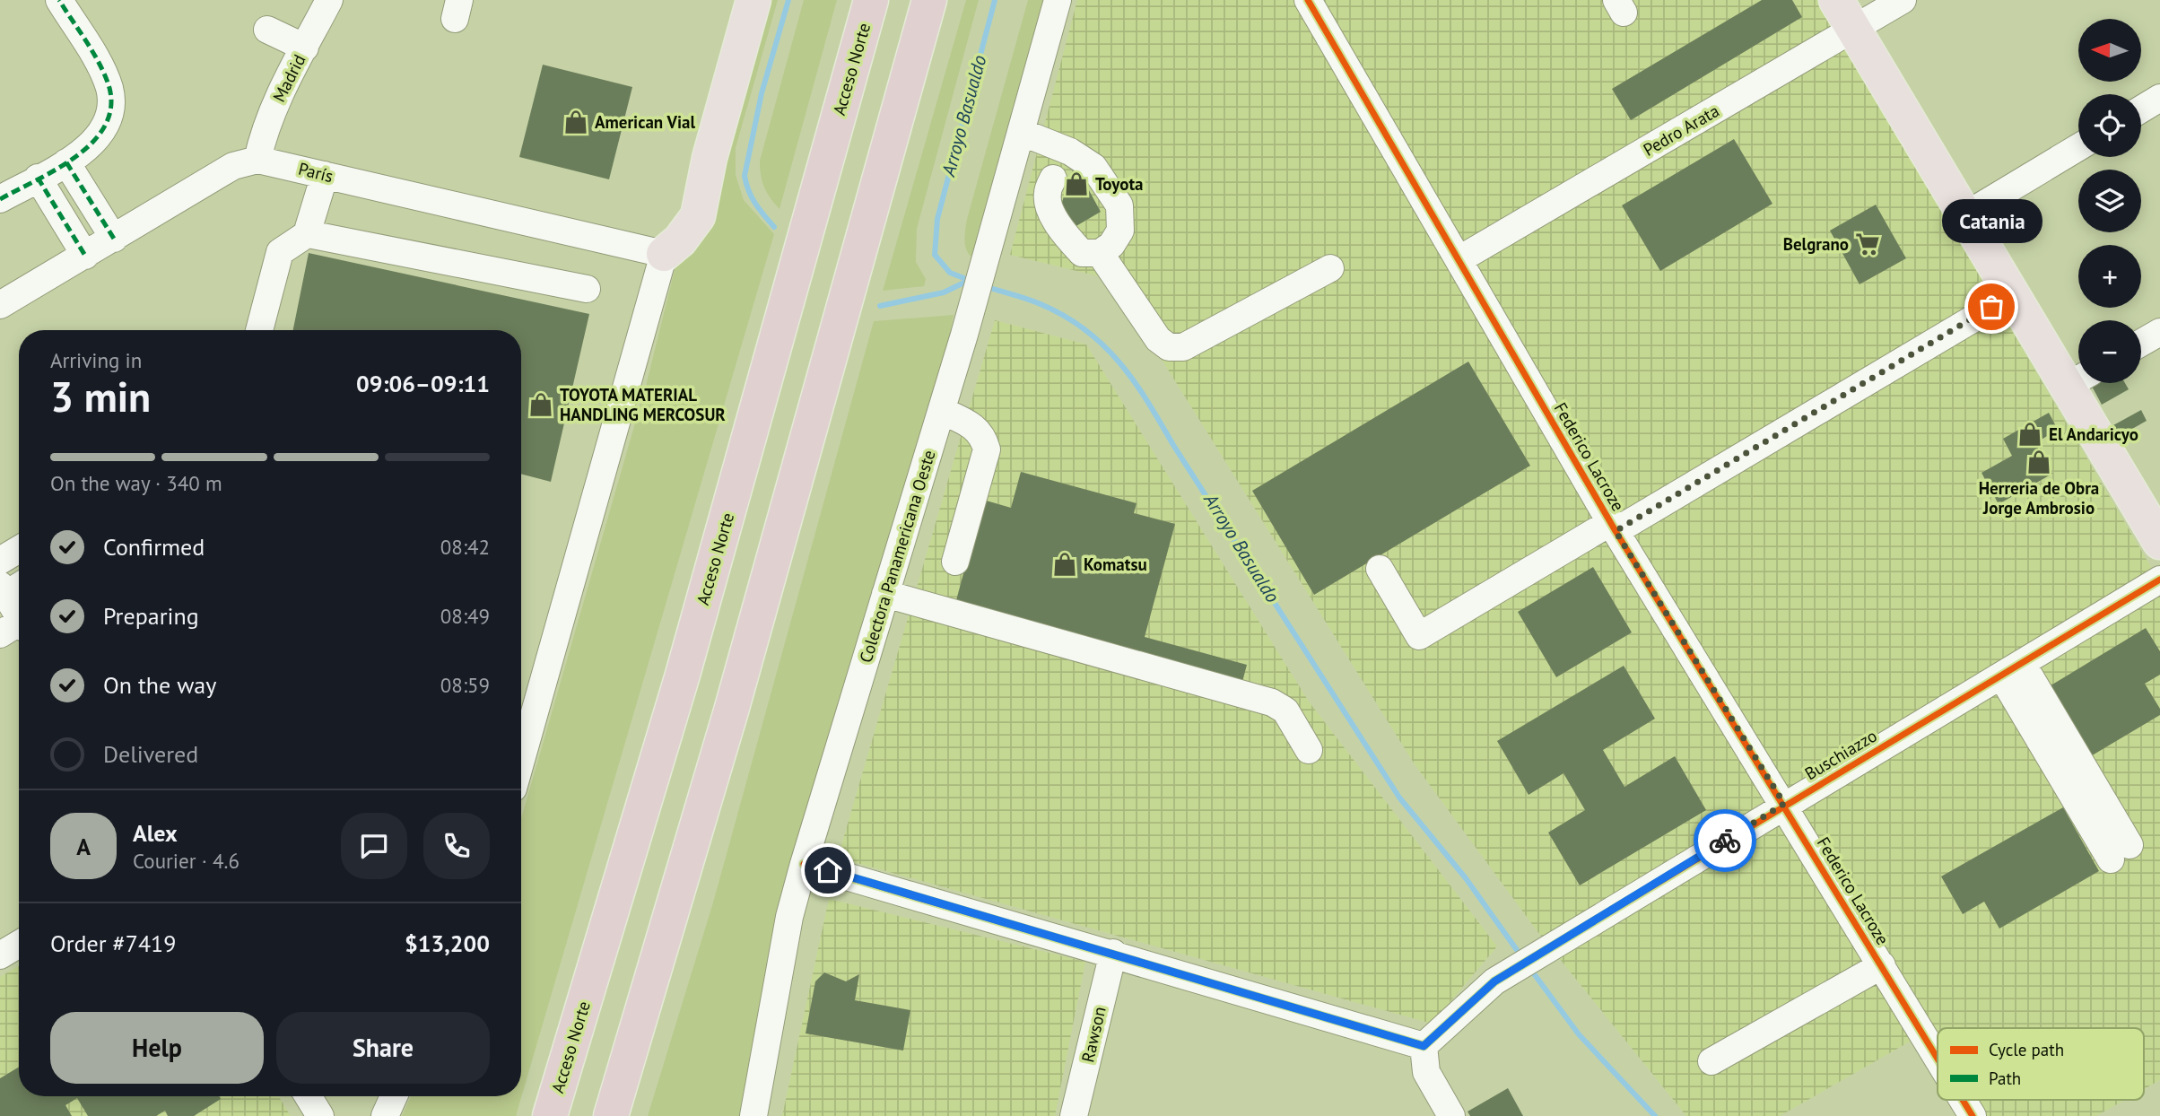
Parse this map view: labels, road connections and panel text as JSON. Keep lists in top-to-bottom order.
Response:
{
  "streets": {
    "highway": ["Acceso Norte"],
    "street": [
      "Madrid",
      "Pedro Arata",
      "París",
      "Federico Lacroze",
      "Colectora Panamericana Oeste",
      "Buschiazzo",
      "Rawson"
    ]
  },
  "crossings": [
    ["Madrid", "París"],
    ["Pedro Arata", "Federico Lacroze"],
    ["Federico Lacroze", "Buschiazzo"]
  ],
  "water": ["Arroyo Basualdo"],
  "places": {
    "shop": [
      "American Vial",
      "Toyota",
      "TOYOTA MATERIAL HANDLING MERCOSUR",
      "El Andaricyo",
      "Herreria de Obra Jorge Ambrosio",
      "Komatsu"
    ],
    "supermarket": ["Belgrano"],
    "other": ["Catania"]
  },
  "legend": ["Cycle path", "Path"],
  "north": "left",
  "page": {
    "map_buttons": ["+", "−"],
    "bubble": "Catania",
    "heading": ["3 min", "Arriving in", "09:06–09:11"],
    "panel": [
      "Alex",
      "Courier · 4.6",
      "Order #7419",
      "$13,200"
    ],
    "bar": "On the way · 340 m",
    "list": [
      ["Confirmed", "08:42"],
      ["Preparing", "08:49"],
      ["On the way", "08:59"],
      "Delivered"
    ],
    "round": "A",
    "buttons": ["Help", "Share"]
  }
}
